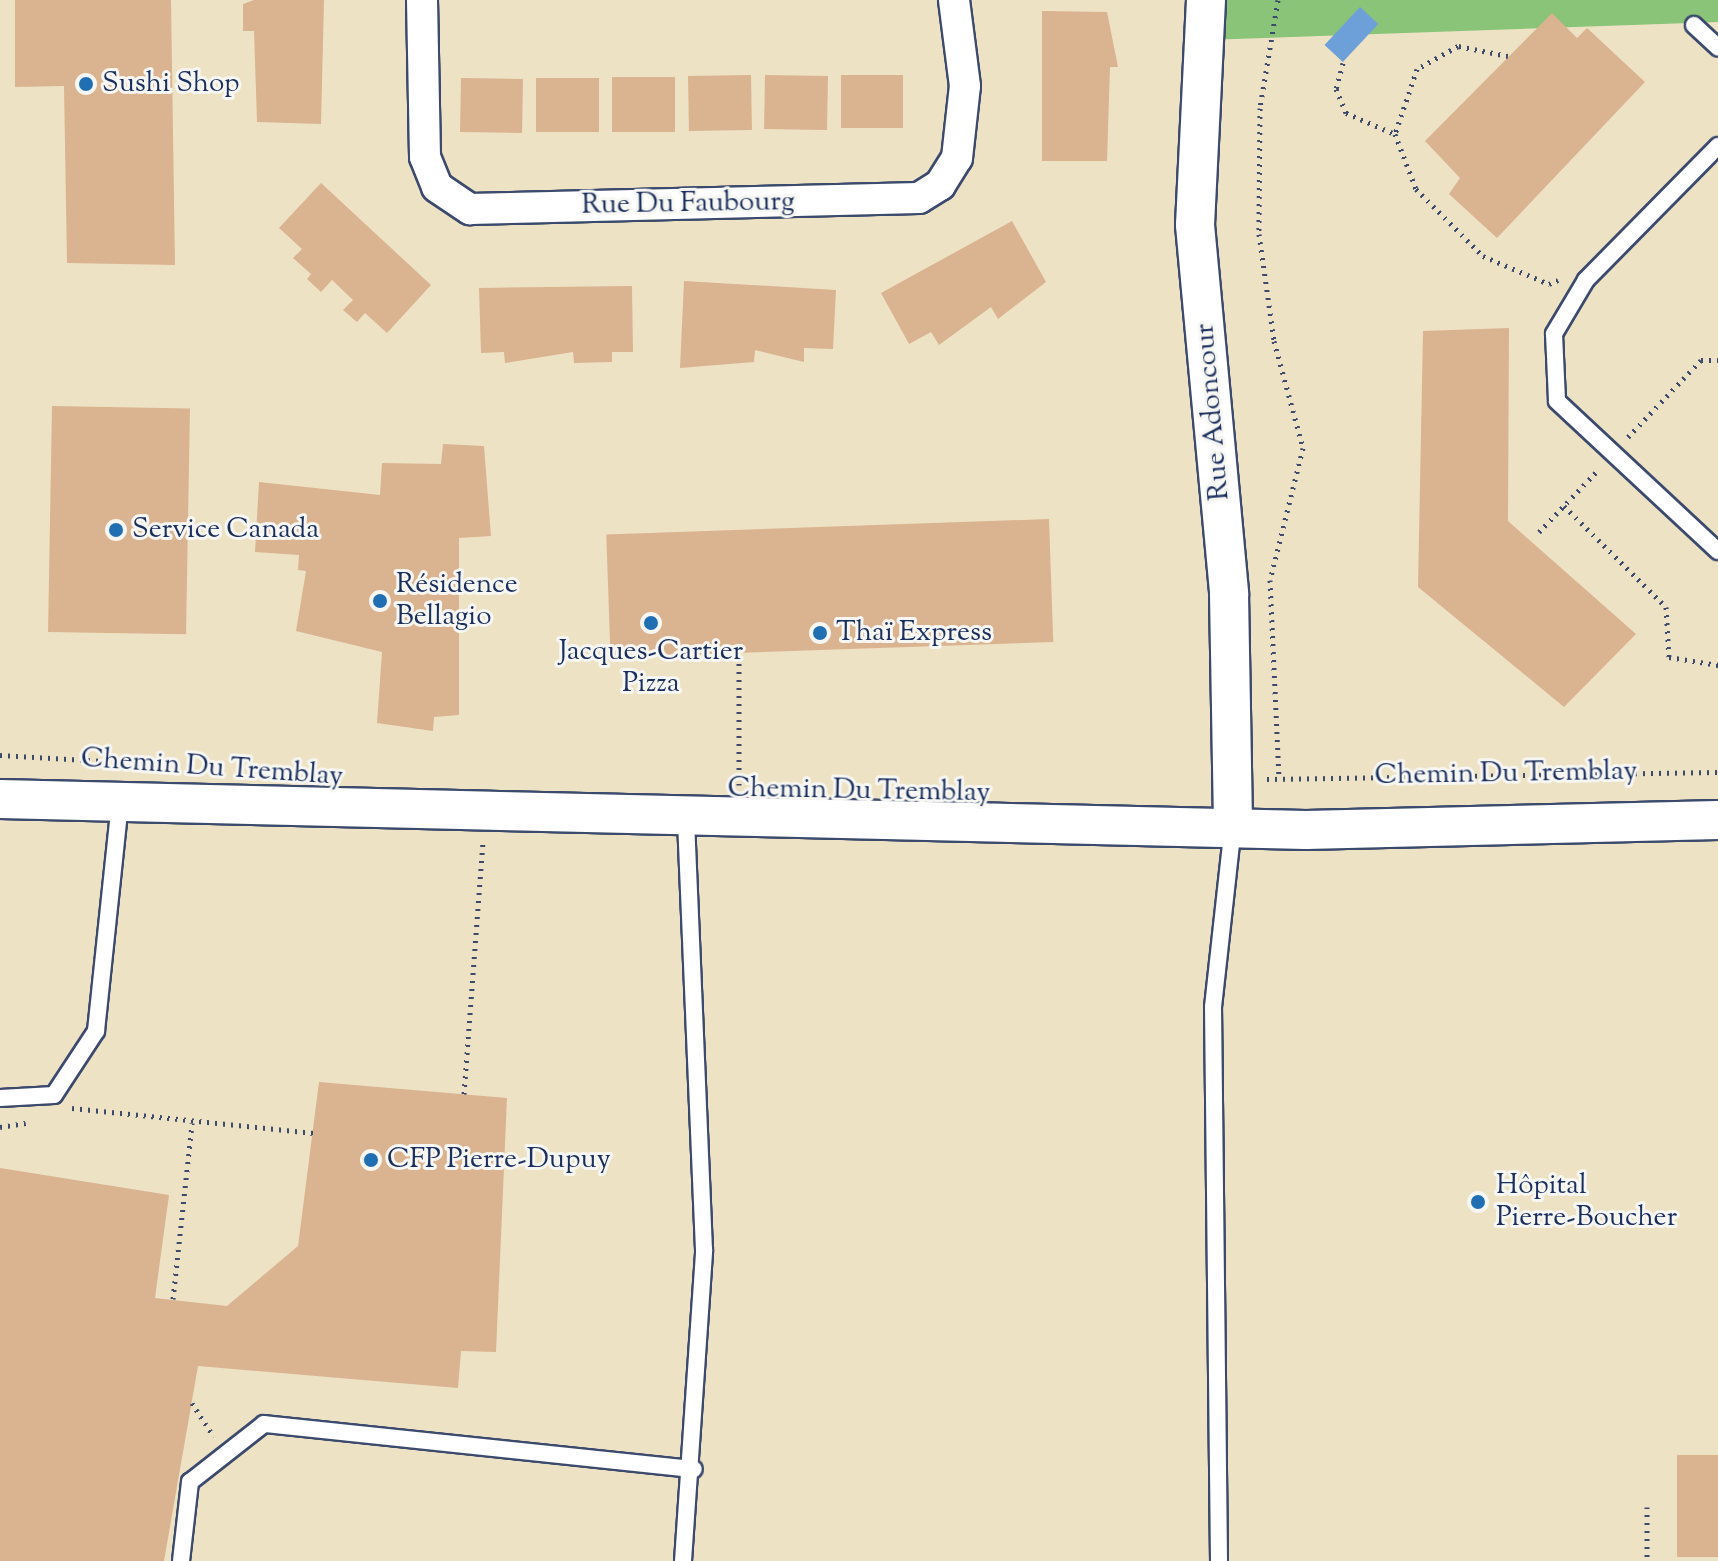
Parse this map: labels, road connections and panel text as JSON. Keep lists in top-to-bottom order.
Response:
{
  "streets": {
    "street": ["Rue Du Faubourg", "Rue Adoncour", "Chemin Du Tremblay"]
  },
  "crossings": [
    ["Rue Adoncour", "Chemin Du Tremblay"]
  ],
  "places": [
    "Sushi Shop",
    "Service Canada",
    "Résidence Bellagio",
    "Jacques-Cartier Pizza",
    "Thaï Express",
    "CFP Pierre-Dupuy",
    "Hôpital Pierre-Boucher"
  ]
}
